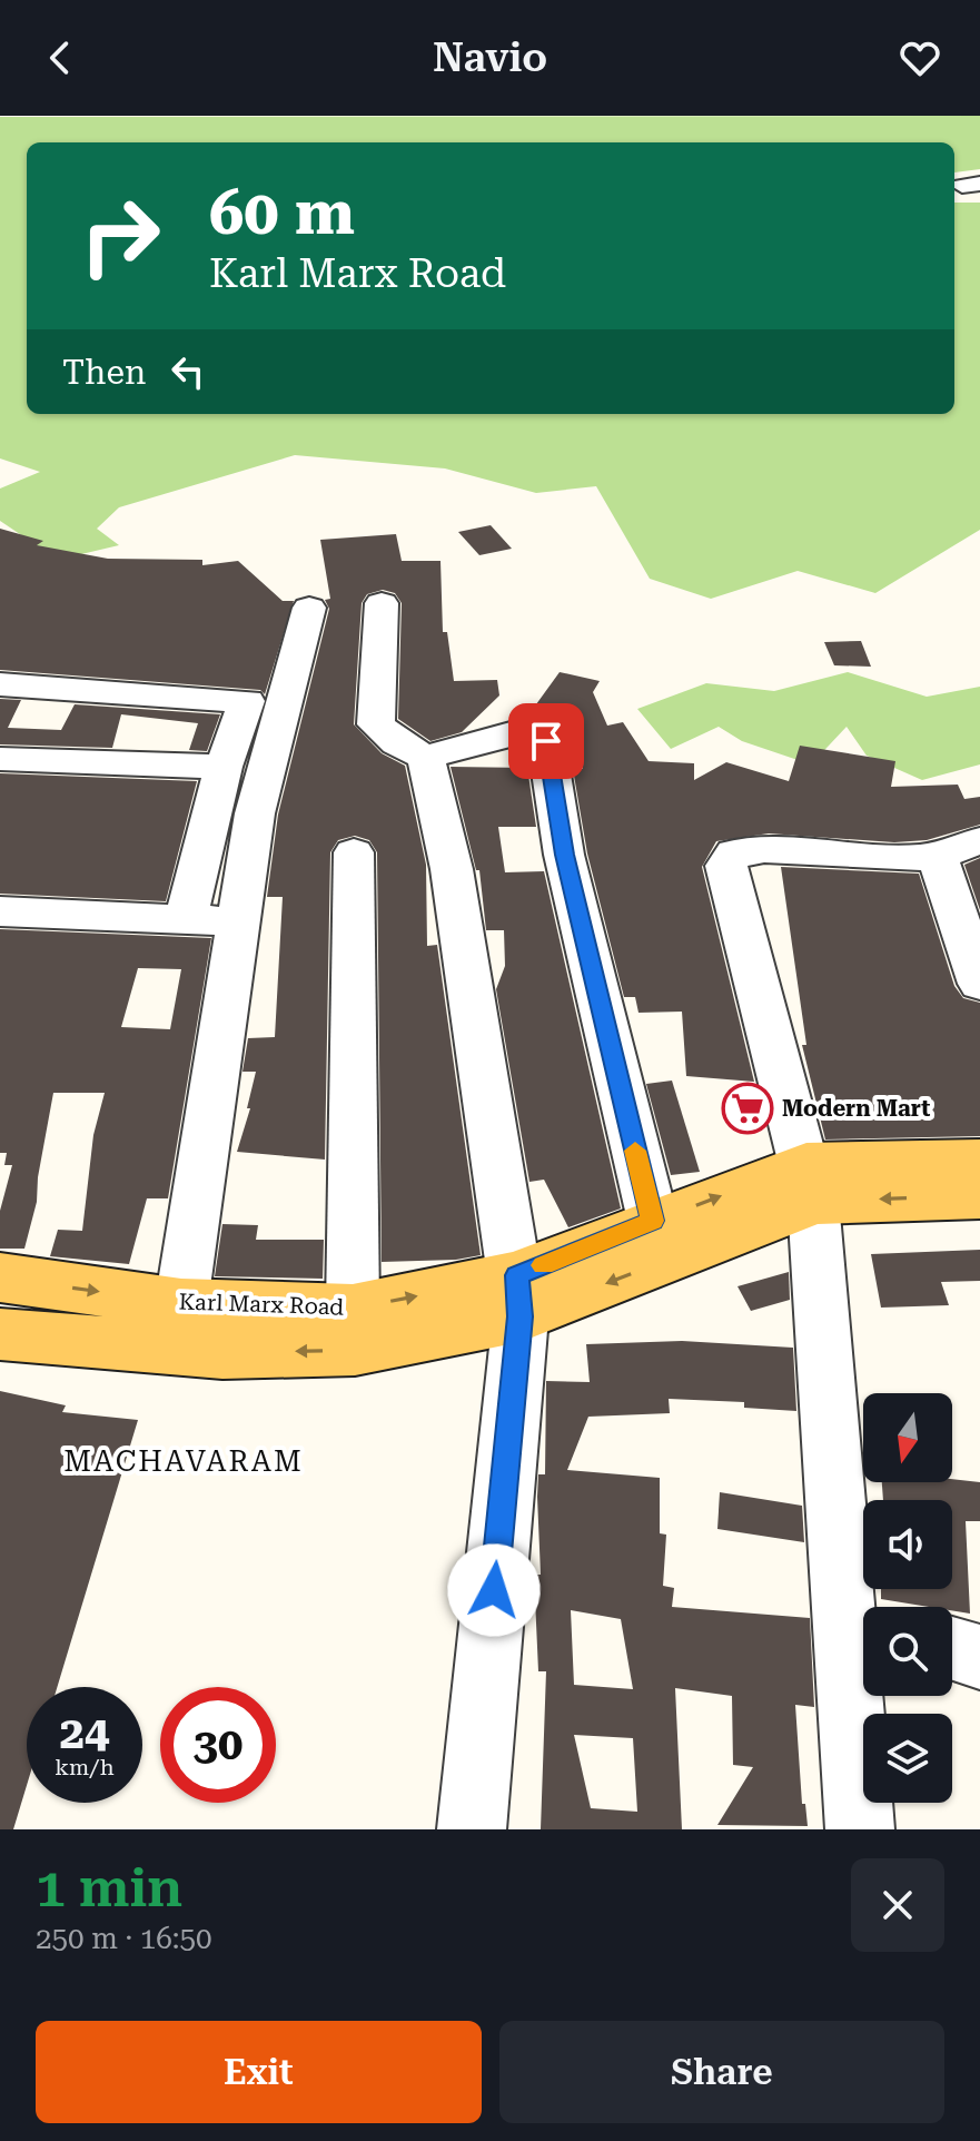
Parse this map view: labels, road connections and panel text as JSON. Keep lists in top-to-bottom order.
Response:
{
  "streets": {
    "main road": ["Karl Marx Road"]
  },
  "districts": ["MACHAVARAM"],
  "places": {
    "supermarket": ["Modern Mart"]
  },
  "north": "bottom",
  "page": {
    "header": "Navio",
    "turn": ["60 m", "Karl Marx Road"],
    "then": "Then",
    "speed": "24 km/h",
    "limit": "30",
    "heading": ["1 min", "250 m · 16:50"],
    "buttons": ["Exit", "Share"]
  }
}
